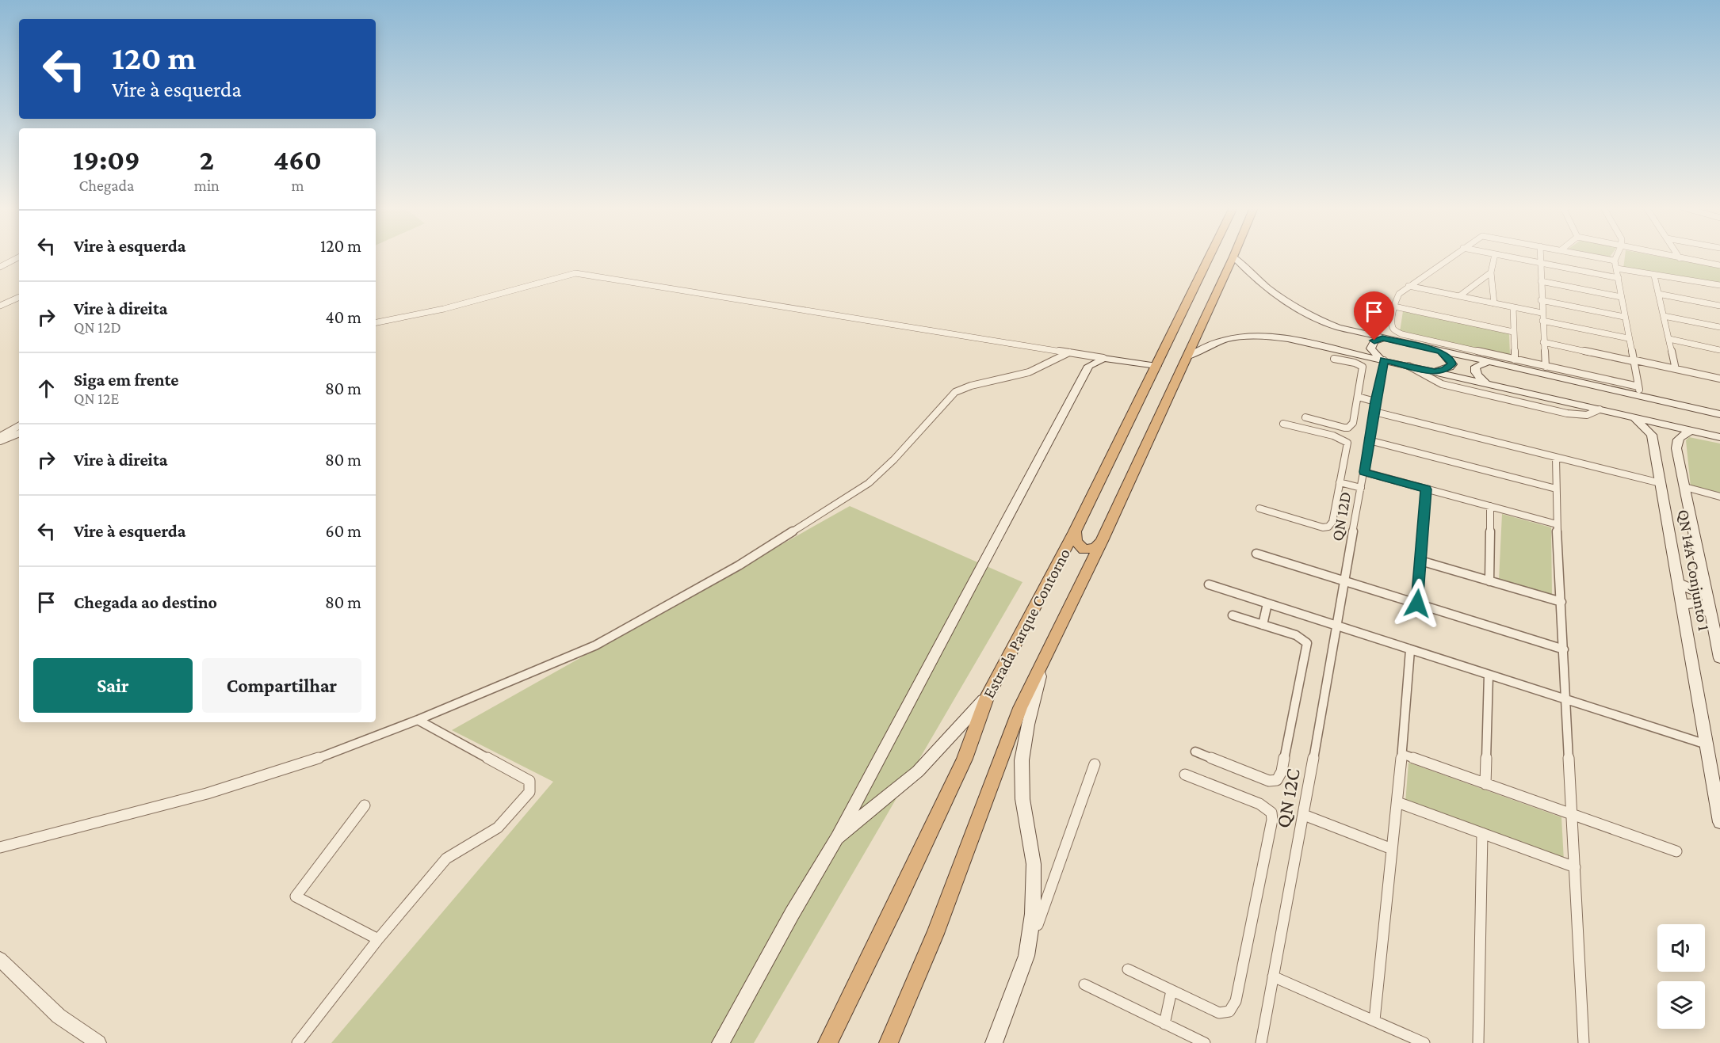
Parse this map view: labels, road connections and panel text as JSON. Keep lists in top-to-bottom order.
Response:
{
  "streets": {
    "highway": ["Estrada Parque Contorno"],
    "main road": ["QN 14A Conjunto 1"],
    "street": ["QN 12D", "QN 12C"]
  },
  "crossings": [
    ["QN 12D", "QN 12C"]
  ],
  "page": {
    "turn": ["120 m", "Vire à esquerda"],
    "eta": [
      "19:09",
      "Chegada",
      "2",
      "min",
      "460",
      "m"
    ],
    "list": [
      {
        "name": "Vire à esquerda",
        "value": "120 m"
      },
      {
        "name": "Vire à direita",
        "note": "QN 12D",
        "value": "40 m"
      },
      {
        "name": "Siga em frente",
        "note": "QN 12E",
        "value": "80 m"
      },
      {
        "name": "Vire à direita",
        "value": "80 m"
      },
      {
        "name": "Vire à esquerda",
        "value": "60 m"
      },
      {
        "name": "Chegada ao destino",
        "value": "80 m"
      }
    ],
    "buttons": ["Sair", "Compartilhar"]
  }
}
